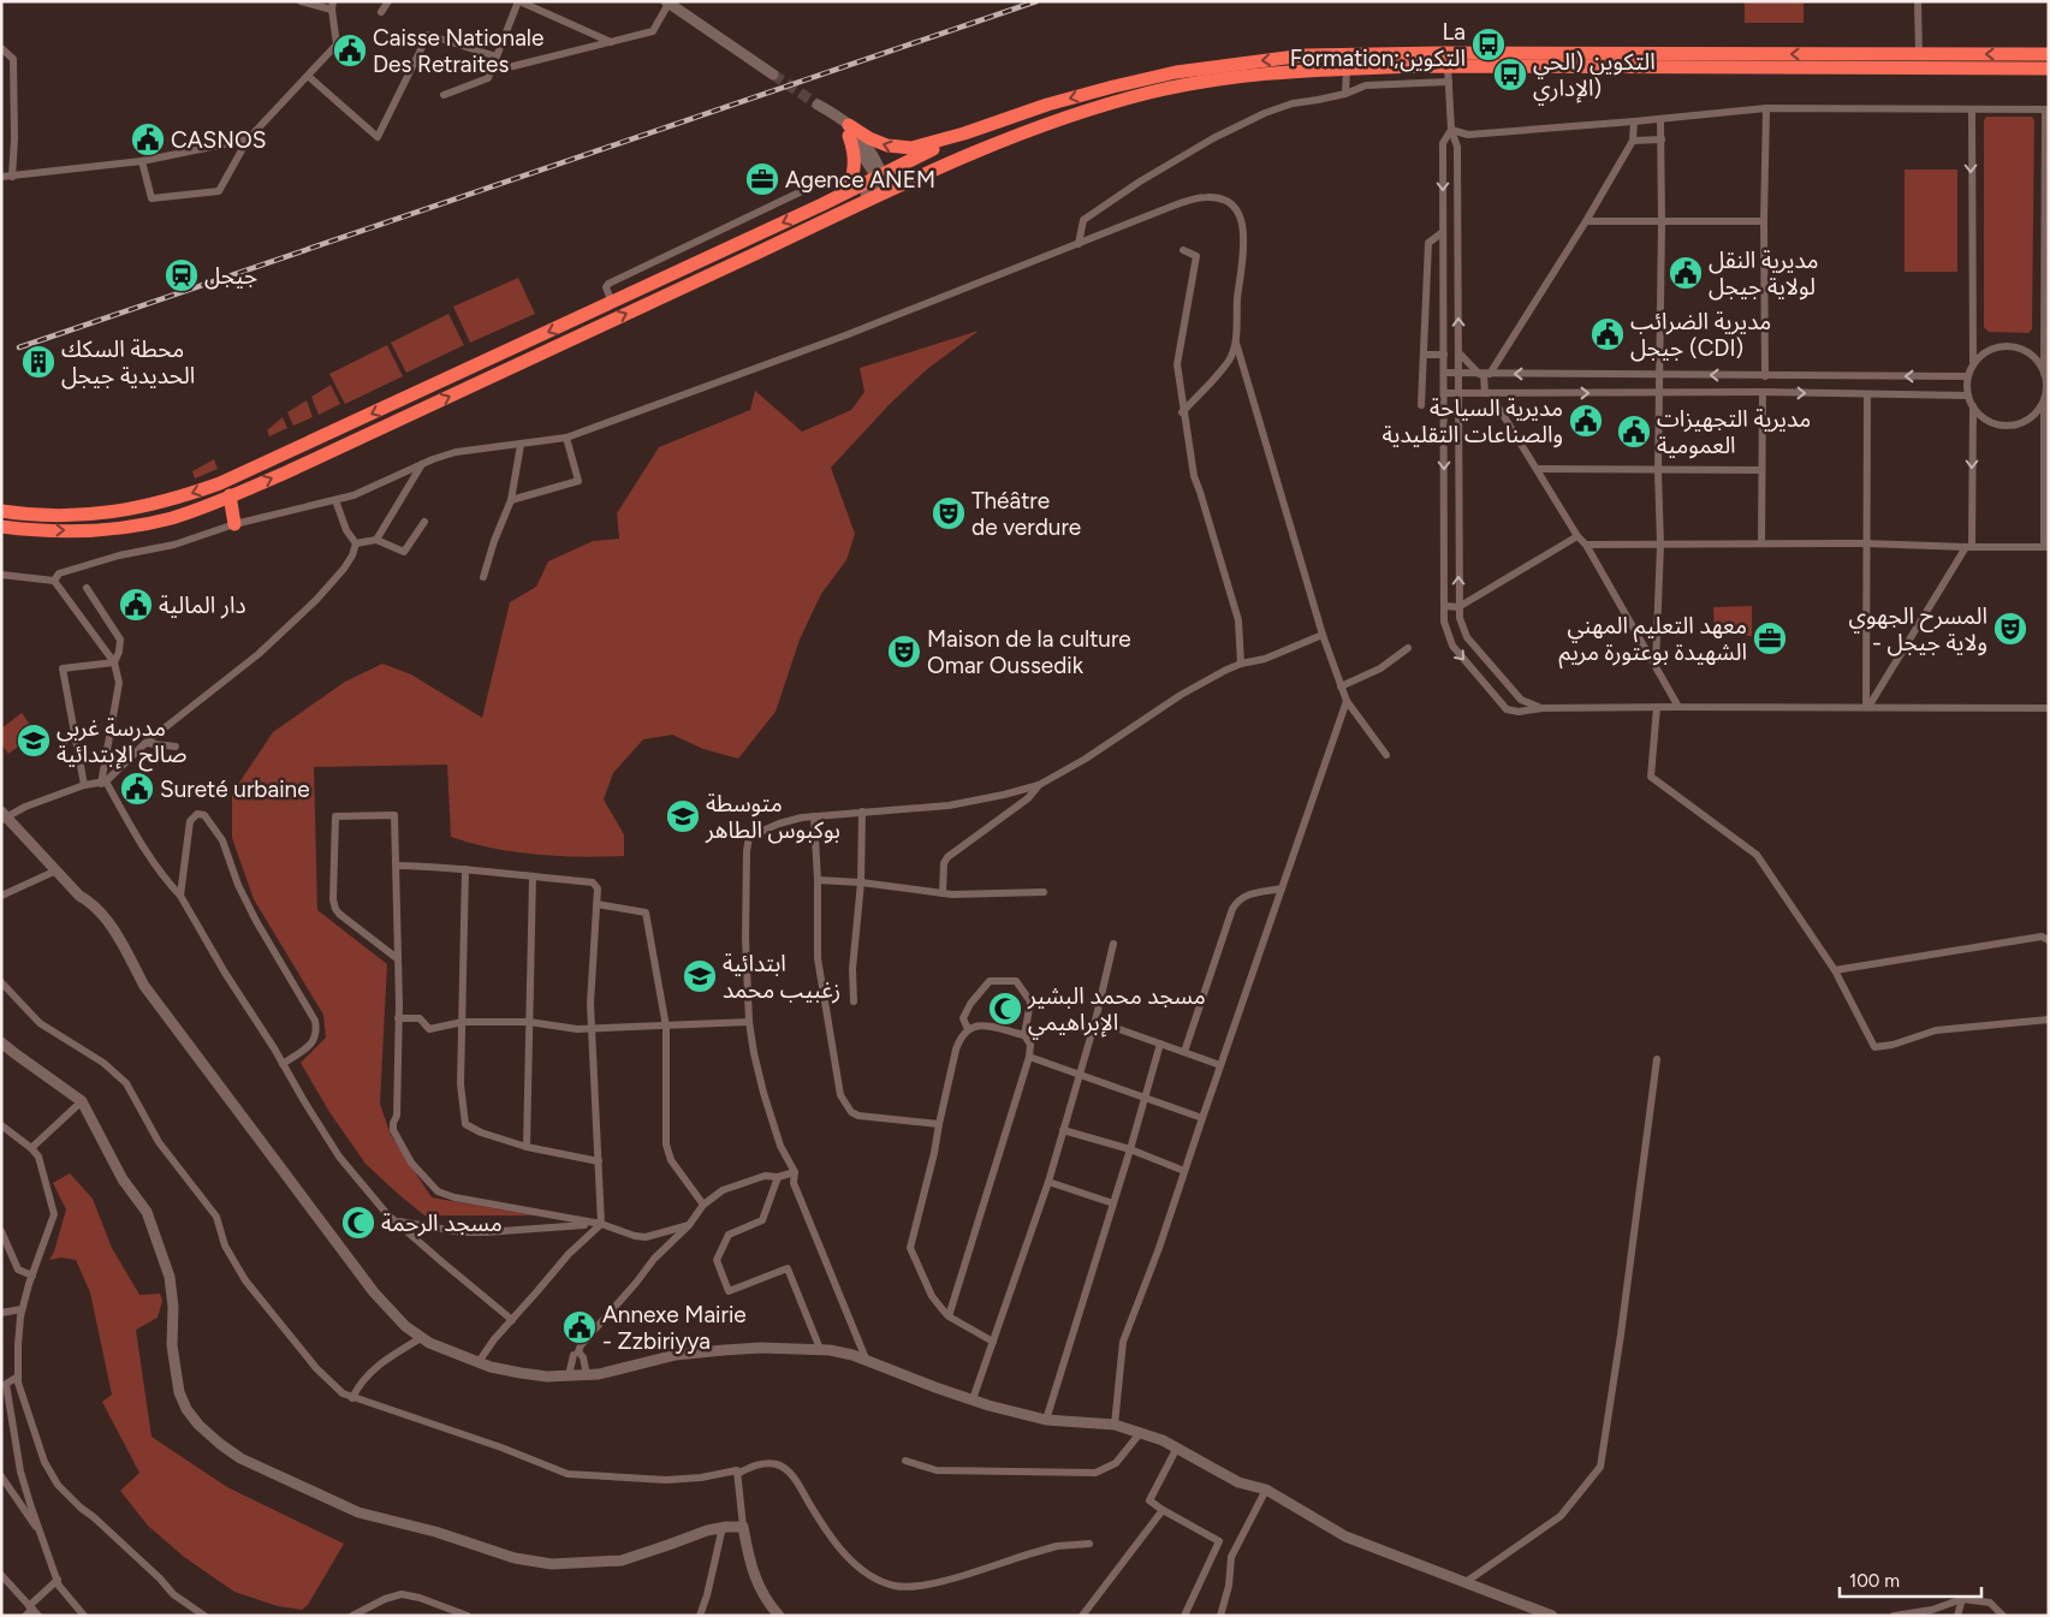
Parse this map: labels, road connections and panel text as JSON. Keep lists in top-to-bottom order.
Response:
{
  "places": {
    "bus stop": ["La Formation;التكوين", "التكوين (الحي الإداري)"],
    "public building": [
      "Caisse Nationale Des Retraites",
      "CASNOS",
      "مديرية النقل لولاية جيجل",
      "مديرية الضرائب جيجل (CDI)",
      "مديرية السياحة والصناعات التقليدية",
      "مديرية التجهيزات العمومية",
      "دار المالية",
      "Sureté urbaine",
      "Annexe Mairie - Zzbiriyya"
    ],
    "office": ["Agence ANEM", "معهد التعليم المهني الشهيدة بوعتورة مريم"],
    "station": ["جيجل"],
    "building": ["محطة السكك الحديدية جيجل"],
    "theatre": ["Théâtre de verdure", "المسرح الجهوي - ولاية جيجل", "Maison de la culture Omar Oussedik"],
    "school or university": ["مدرسة غربي صالح الإبتدائية", "متوسطة بوكبوس الطاهر", "ابتدائية زغبيب محمد"],
    "mosque": ["مسجد محمد البشير الإبراهيمي", "مسجد الرحمة"]
  },
  "scale_bar": "100 m"
}
